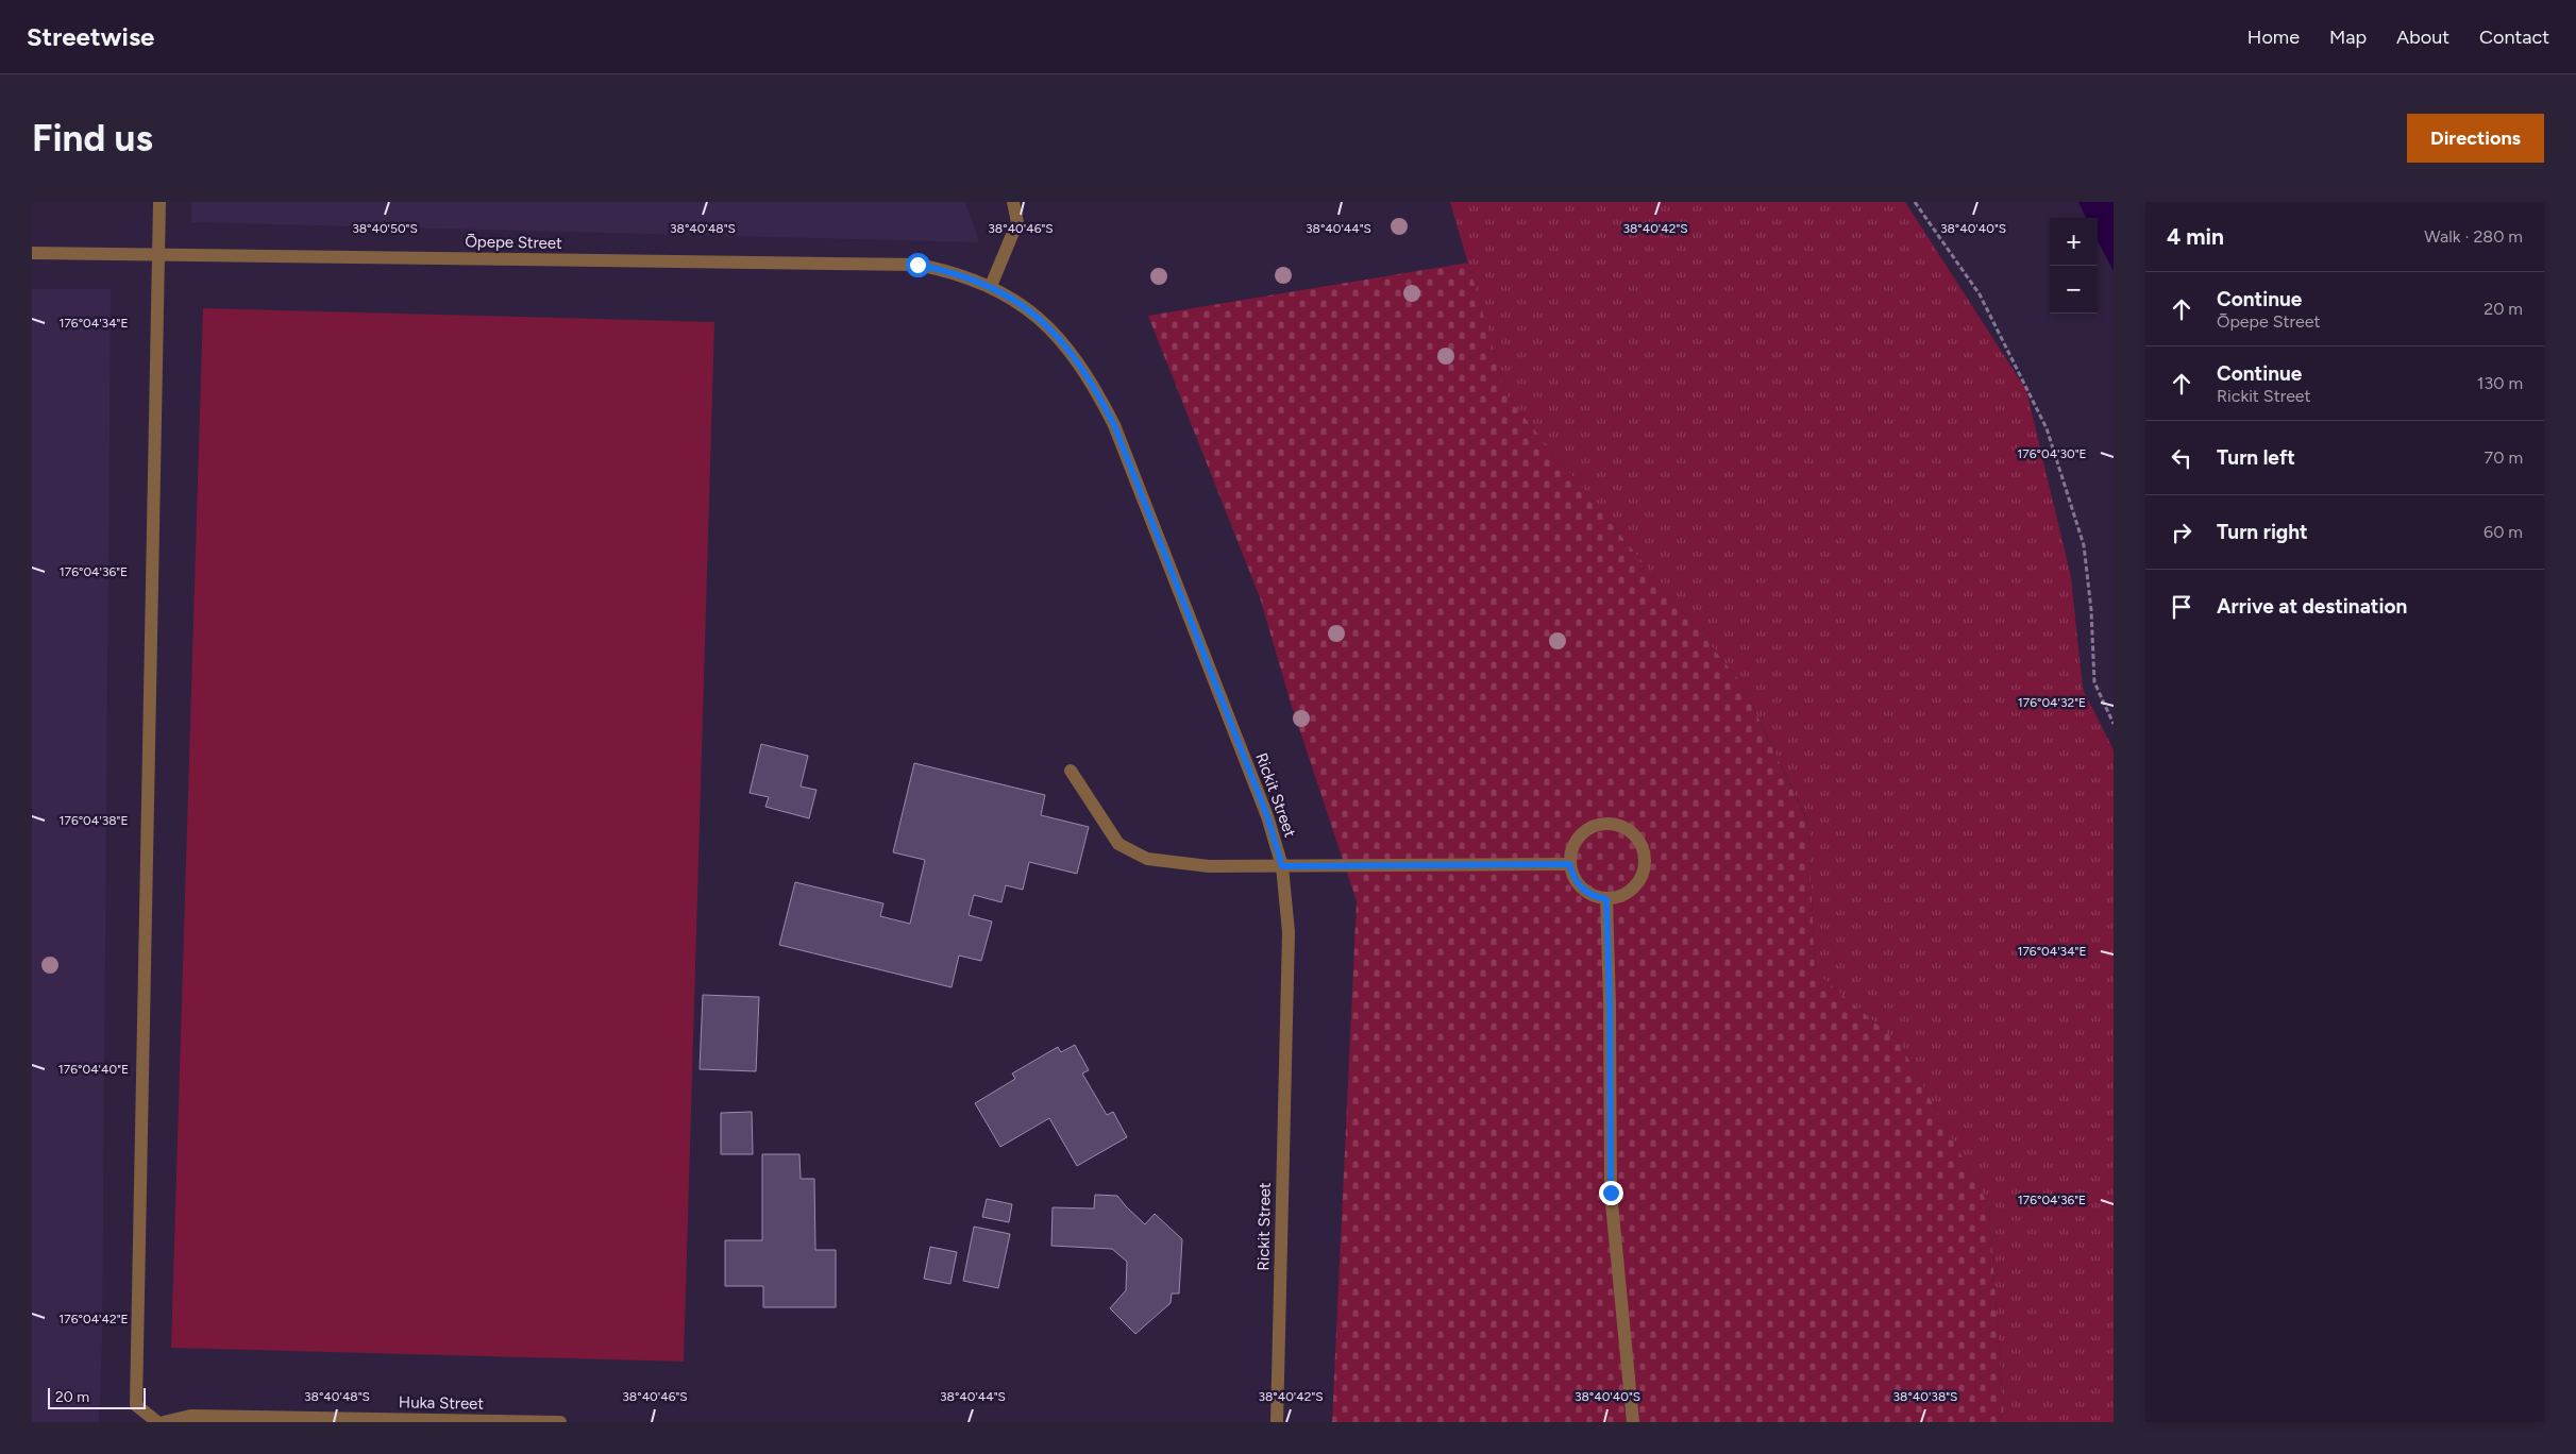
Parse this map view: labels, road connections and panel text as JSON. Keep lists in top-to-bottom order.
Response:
{
  "streets": {
    "street": ["Ōpepe Street", "Rickit Street", "Huka Street"]
  },
  "crossings": [
    ["Ōpepe Street", "Rickit Street"]
  ],
  "scale_bar": "20 m",
  "page": {
    "header": "Streetwise",
    "nav": [
      "Home",
      "Map",
      "About",
      "Contact"
    ],
    "buttons": "Directions",
    "title": "Find us",
    "heading": ["4 min", "Walk · 280 m"],
    "map_buttons": ["+", "−"],
    "list": [
      ["Continue", "Ōpepe Street", "20 m"],
      ["Continue", "Rickit Street", "130 m"],
      ["Turn left", "70 m"],
      ["Turn right", "60 m"],
      "Arrive at destination"
    ],
    "scale": "20 m"
  },
  "coordinates": [
    "38°40'50\"S",
    "38°40'48\"S",
    "38°40'46\"S",
    "38°40'44\"S",
    "38°40'42\"S",
    "38°40'40\"S",
    "176°04'34\"E",
    "176°04'30\"E",
    "176°04'36\"E",
    "176°04'32\"E",
    "176°04'38\"E",
    "176°04'40\"E",
    "176°04'42\"E",
    "38°40'38\"S"
  ]
}
